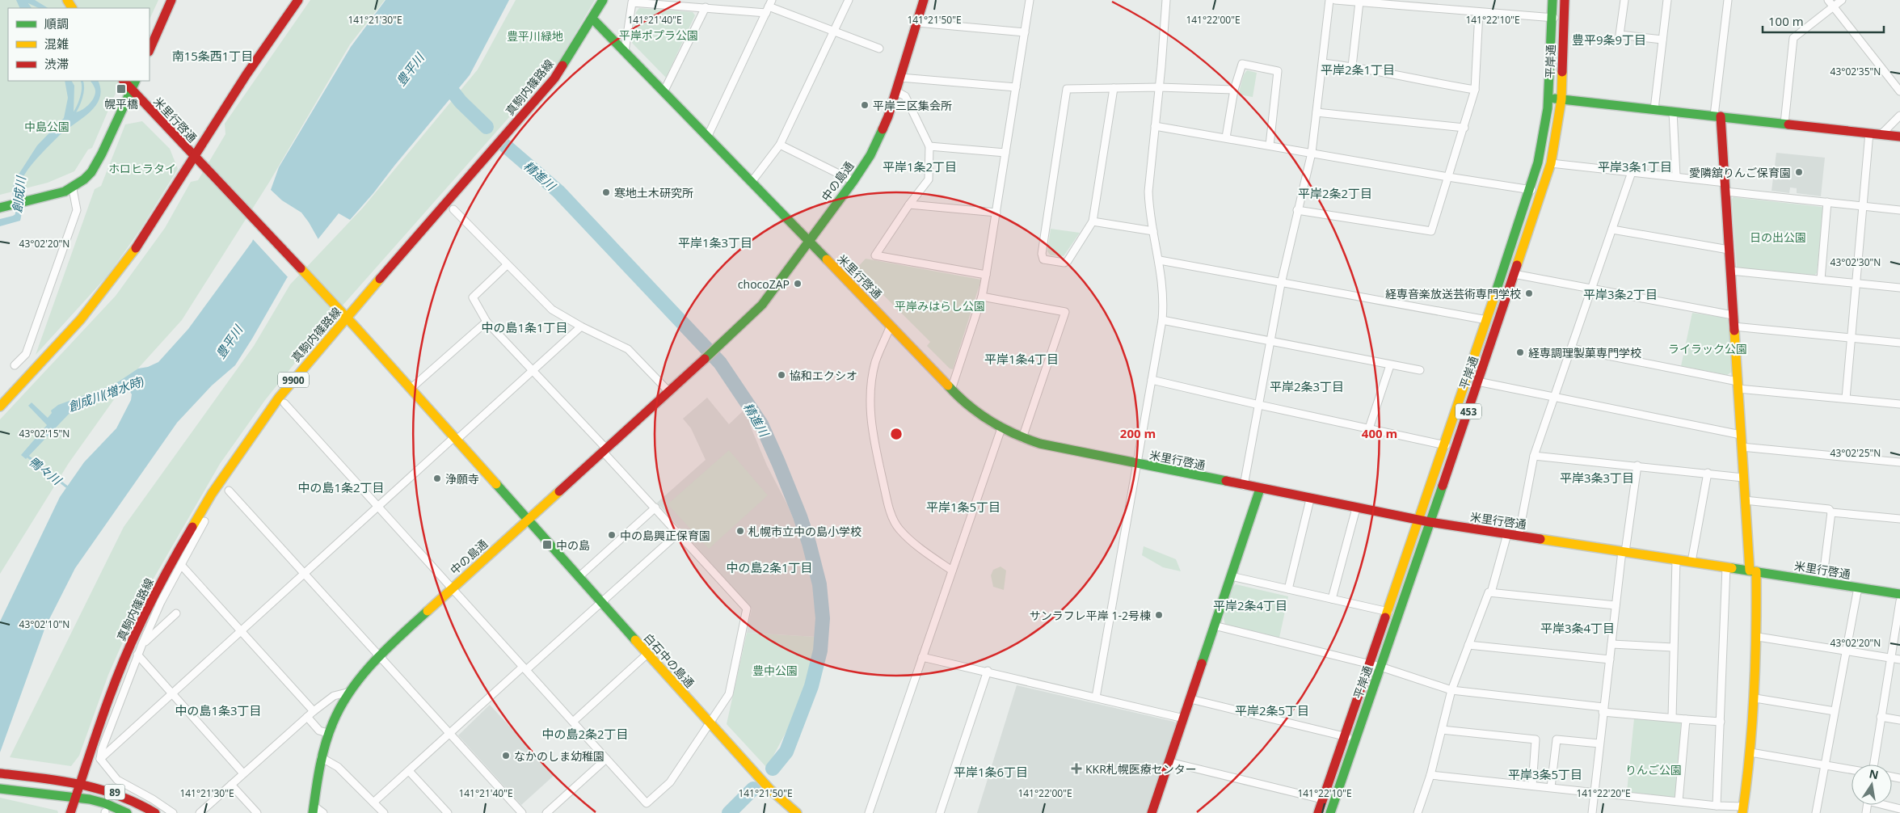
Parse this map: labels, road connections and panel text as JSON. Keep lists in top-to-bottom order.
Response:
{
  "streets": {
    "main road": [
      "平岸通",
      "真駒内篠路線",
      "米里行啓通",
      "中の島通",
      "9900",
      "453",
      "白石中の島通",
      "89"
    ]
  },
  "crossings": [
    ["平岸通", "米里行啓通"],
    ["真駒内篠路線", "米里行啓通"],
    ["真駒内篠路線", "白石中の島通"],
    ["真駒内篠路線", "89"],
    ["米里行啓通", "中の島通"],
    ["米里行啓通", "白石中の島通"],
    ["中の島通", "白石中の島通"]
  ],
  "districts": [
    "豊平9条9丁目",
    "南15条西1丁目",
    "平岸2条1丁目",
    "平岸1条2丁目",
    "平岸3条1丁目",
    "平岸2条2丁目",
    "平岸1条3丁目",
    "平岸3条2丁目",
    "中の島1条1丁目",
    "平岸1条4丁目",
    "平岸2条3丁目",
    "平岸3条3丁目",
    "中の島1条2丁目",
    "平岸1条5丁目",
    "中の島2条1丁目",
    "平岸2条4丁目",
    "平岸3条4丁目",
    "中の島1条3丁目",
    "平岸2条5丁目",
    "中の島2条2丁目",
    "平岸1条6丁目",
    "平岸3条5丁目"
  ],
  "water": [
    "豊平川",
    "精進川",
    "創成川",
    "創成川(増水時)",
    "鴨々川"
  ],
  "parks": [
    "平岸ポプラ公園",
    "豊平川緑地",
    "中島公園",
    "ホロヒラタイ",
    "日の出公園",
    "平岸みはらし公園",
    "ライラック公園",
    "豊中公園",
    "りんご公園"
  ],
  "places": {
    "transit": ["幌平橋", "中の島"],
    "other": [
      "平岸三区集会所",
      "愛隣舘りんご保育園",
      "寒地土木研究所",
      "chocoZAP",
      "経専音楽放送芸術専門学校",
      "経専調理製菓専門学校",
      "協和エクシオ",
      "浄願寺",
      "札幌市立中の島小学校",
      "中の島興正保育園",
      "サンラフレ平岸 1-2号棟",
      "なかのしま幼稚園"
    ],
    "health": ["KKR札幌医療センター"]
  },
  "legend": ["順調", "混雑", "渋滞"],
  "scale_bar": "100 m",
  "north": "top",
  "coordinates": [
    "141°21'30\"E",
    "141°21'40\"E",
    "141°21'50\"E",
    "141°22'00\"E",
    "141°22'10\"E",
    "43°02'35\"N",
    "43°02'20\"N",
    "43°02'30\"N",
    "43°02'15\"N",
    "43°02'25\"N",
    "43°02'10\"N",
    "141°22'20\"E"
  ],
  "rings": ["200 m", "400 m"]
}
